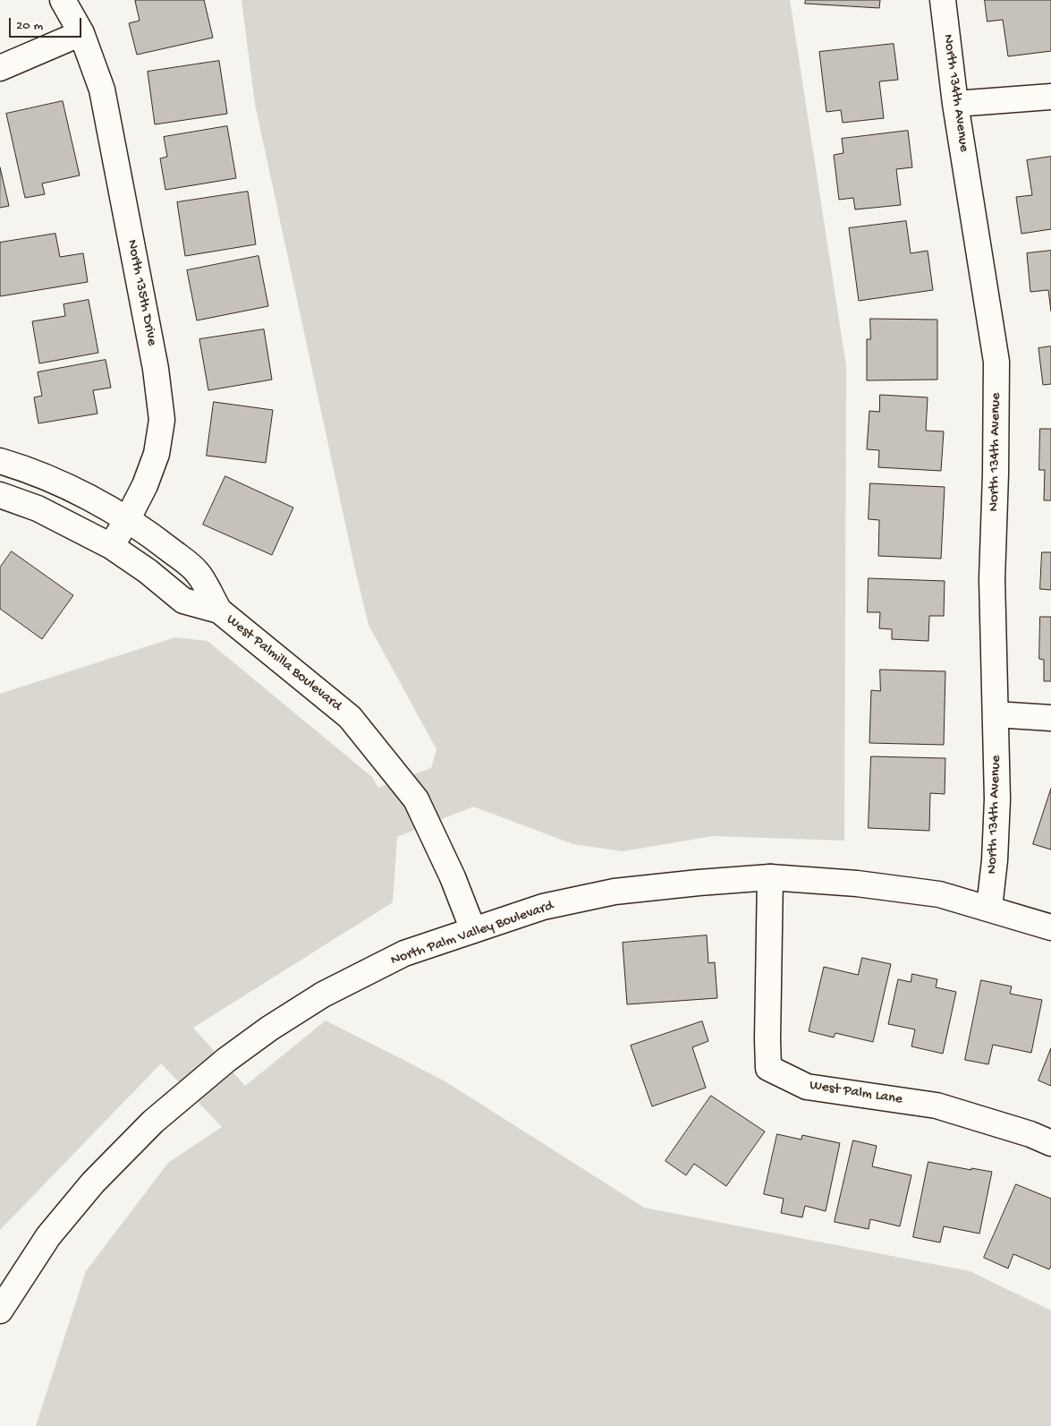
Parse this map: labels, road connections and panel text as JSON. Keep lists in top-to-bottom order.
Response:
{
  "streets": {
    "street": [
      "North 134th Avenue",
      "North 135th Drive",
      "West Palmilla Boulevard",
      "North Palm Valley Boulevard",
      "West Palm Lane"
    ]
  },
  "crossings": [
    ["North 134th Avenue", "North Palm Valley Boulevard"],
    ["North 135th Drive", "West Palmilla Boulevard"],
    ["West Palmilla Boulevard", "North Palm Valley Boulevard"],
    ["North Palm Valley Boulevard", "West Palm Lane"]
  ],
  "scale_bar": "20 m"
}
